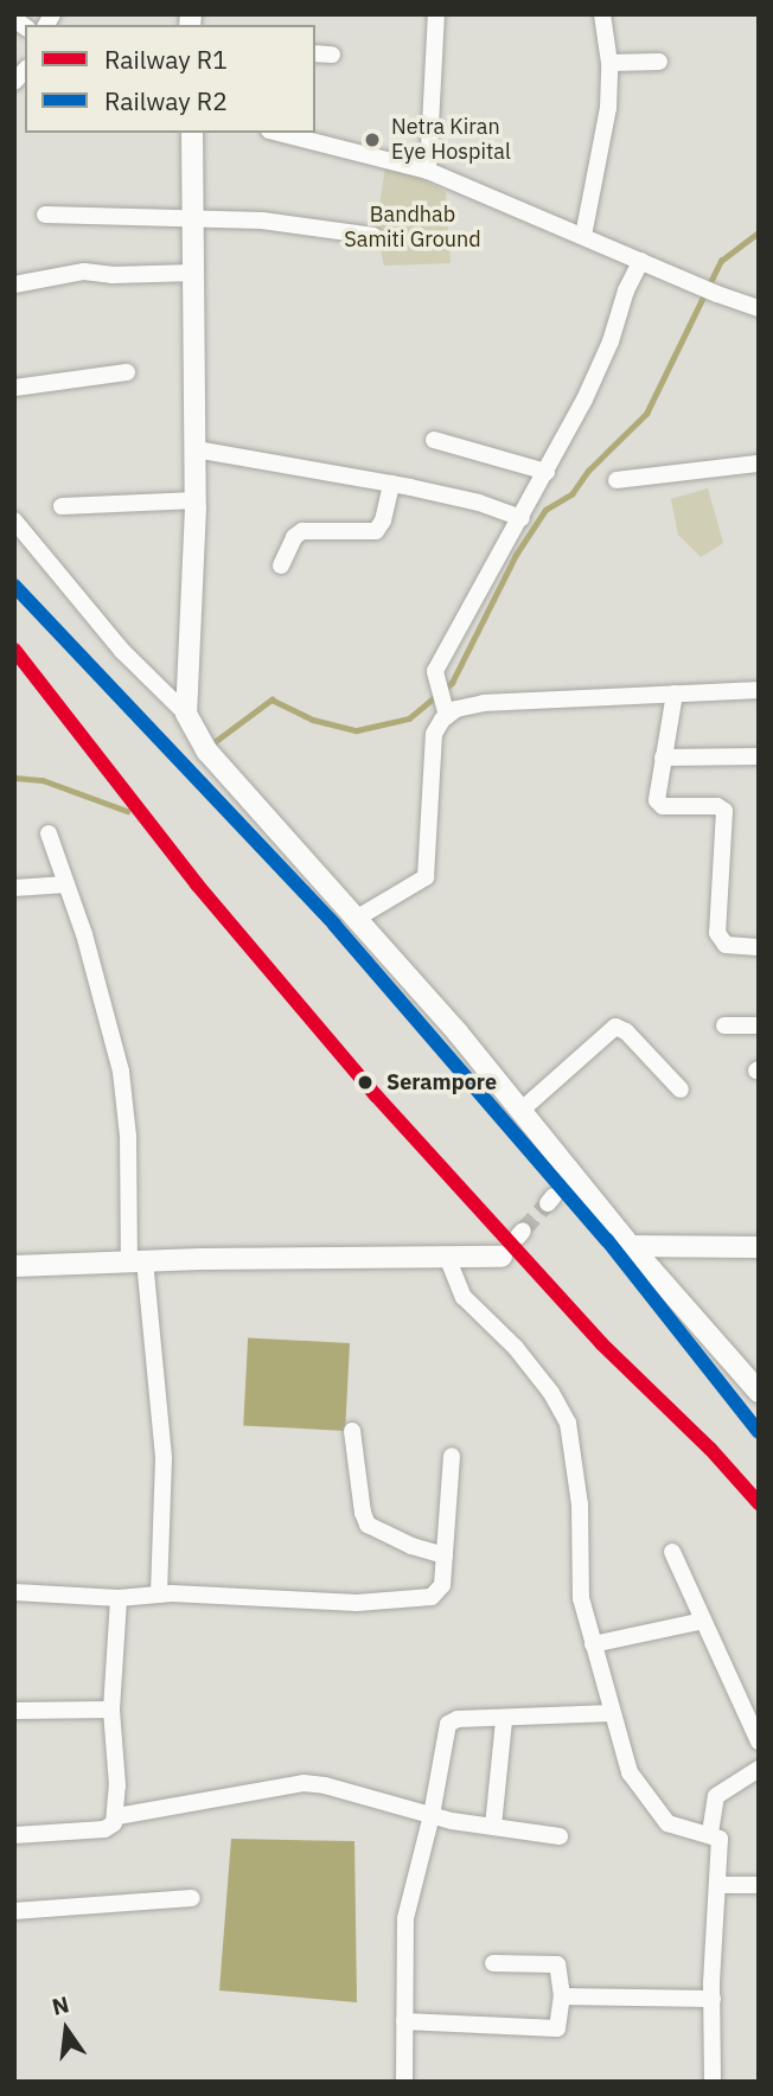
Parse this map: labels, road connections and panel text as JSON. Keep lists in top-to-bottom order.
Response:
{
  "parks": ["Bandhab Samiti Ground"],
  "places": ["Netra Kiran Eye Hospital", "Serampore"],
  "lines": ["rail line R2", "rail line R1"],
  "legend": ["Railway R1", "Railway R2"],
  "north": "top"
}
